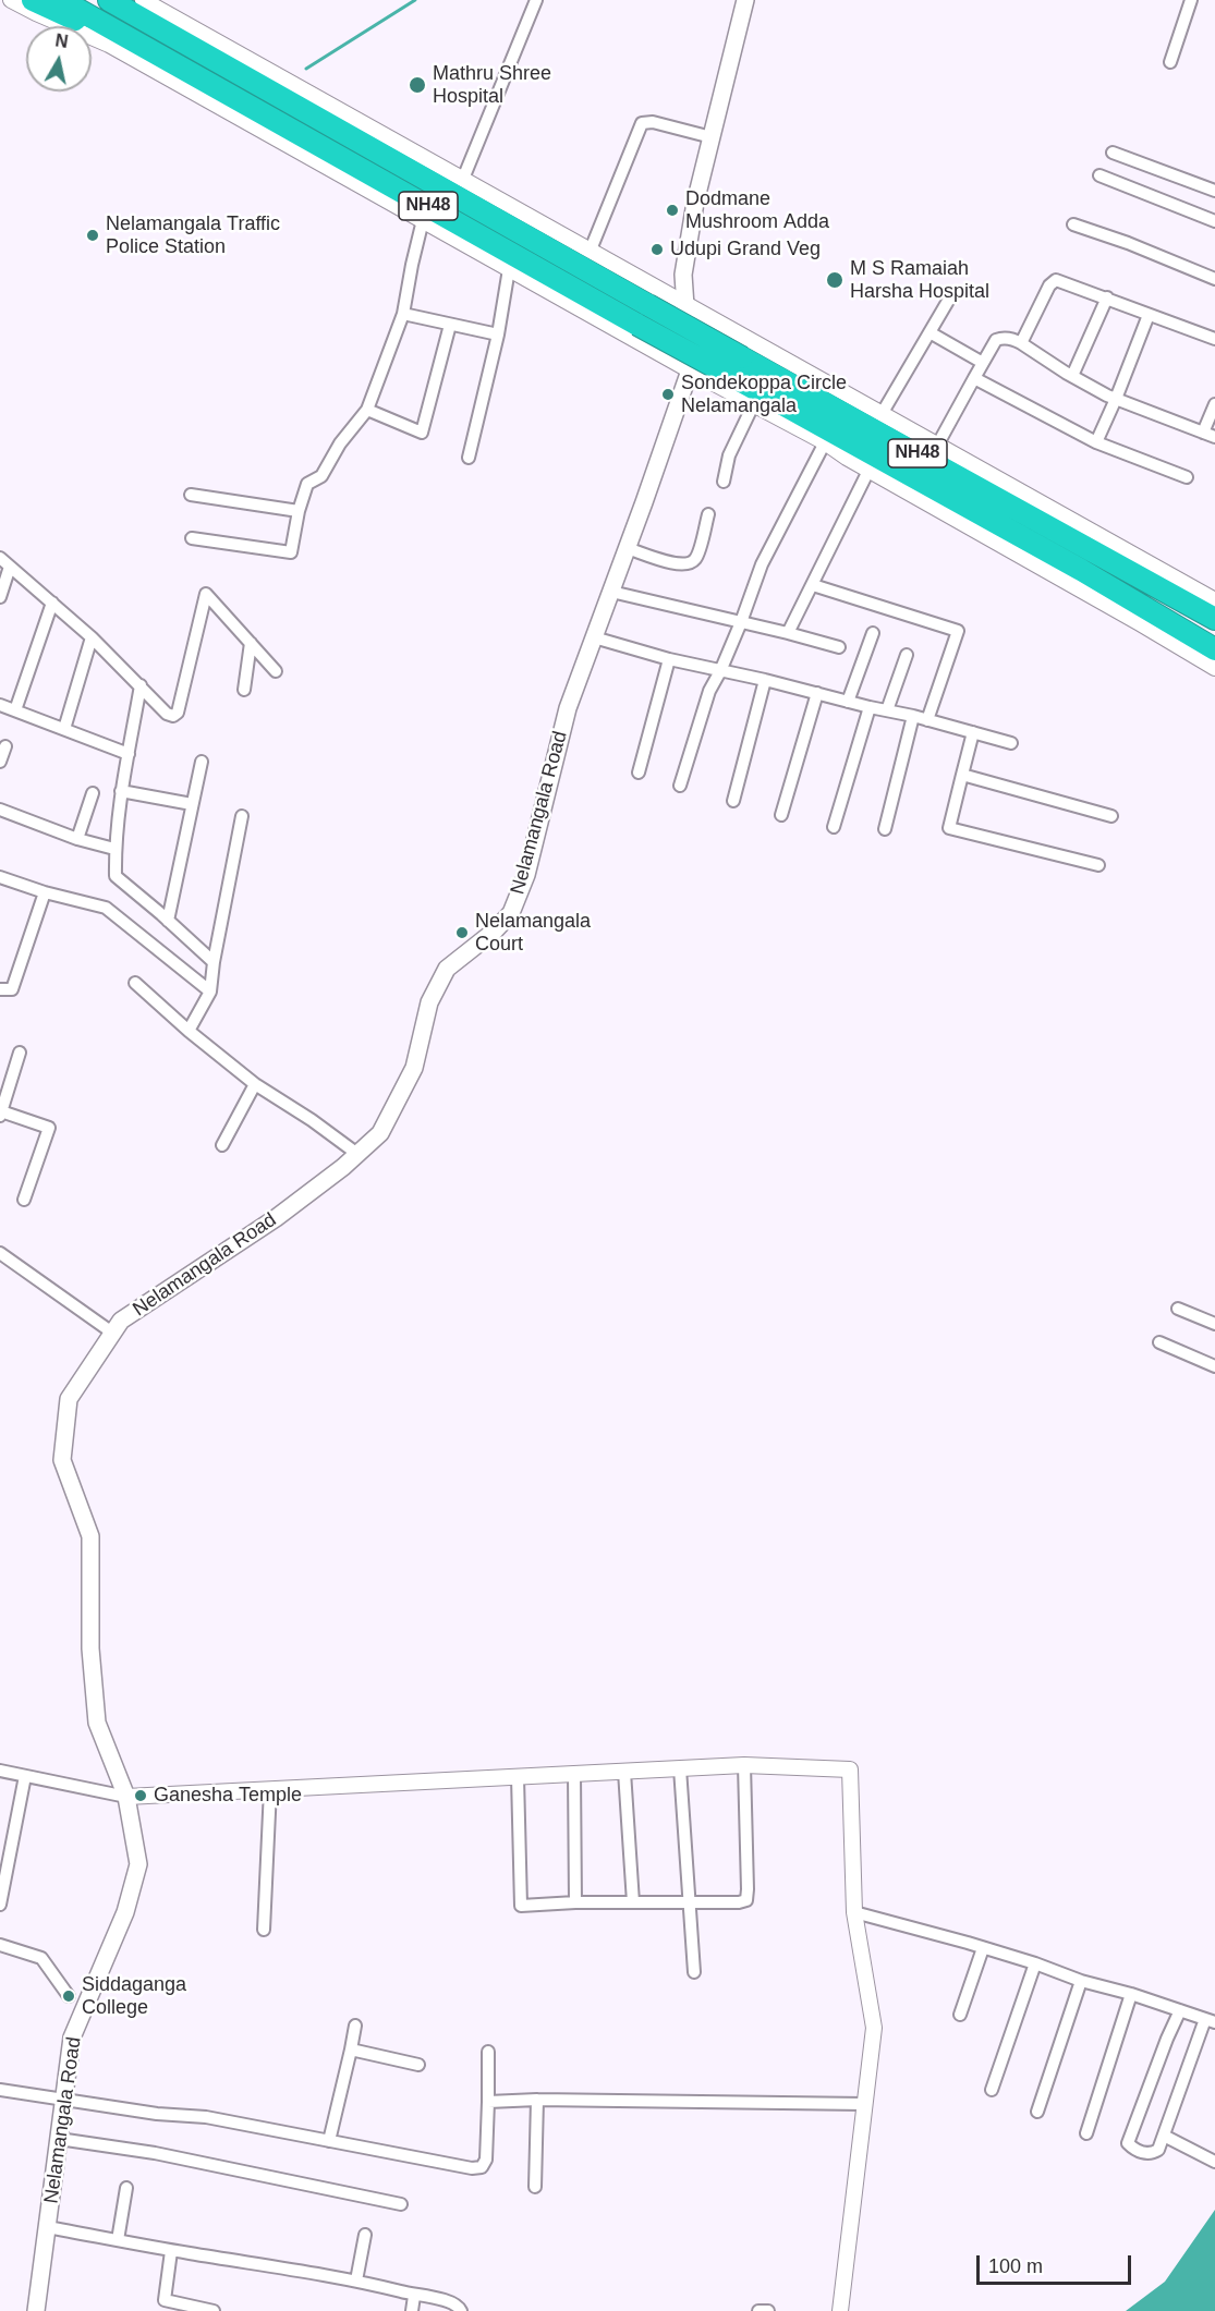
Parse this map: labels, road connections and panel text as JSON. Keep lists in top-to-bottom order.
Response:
{
  "streets": {
    "highway": ["NH48"],
    "main road": ["Nelamangala Road"]
  },
  "places": [
    "Mathru Shree Hospital",
    "Dodmane Mushroom Adda",
    "Nelamangala Traffic Police Station",
    "Udupi Grand Veg",
    "M S Ramaiah Harsha Hospital",
    "Sondekoppa Circle Nelamangala",
    "Nelamangala Court",
    "Ganesha Temple",
    "Siddaganga College"
  ],
  "scale_bar": "100 m",
  "north": "top"
}
